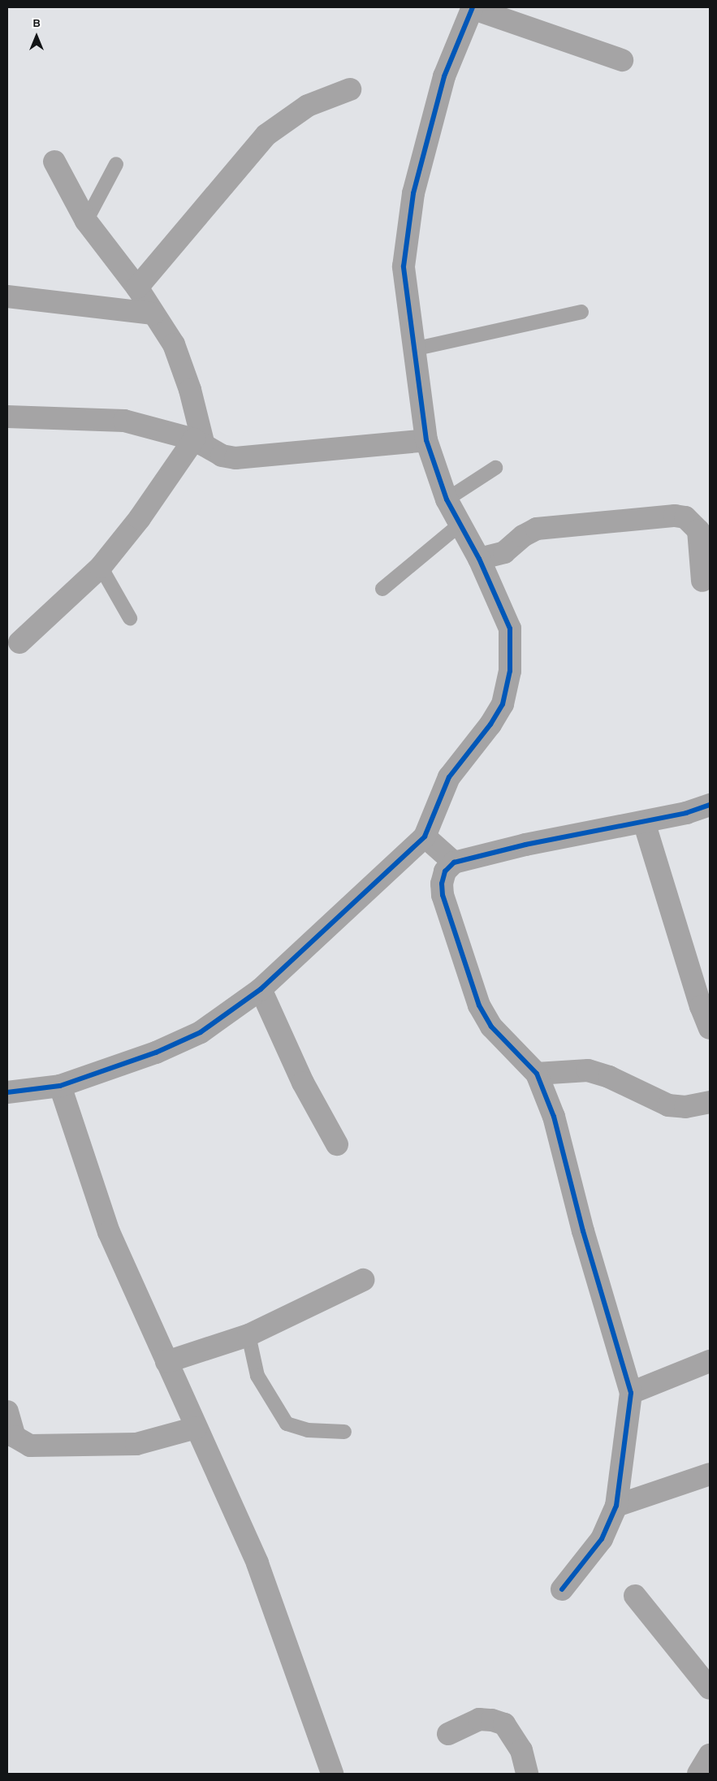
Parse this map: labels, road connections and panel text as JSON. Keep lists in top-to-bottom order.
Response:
{
  "north": "top"
}
